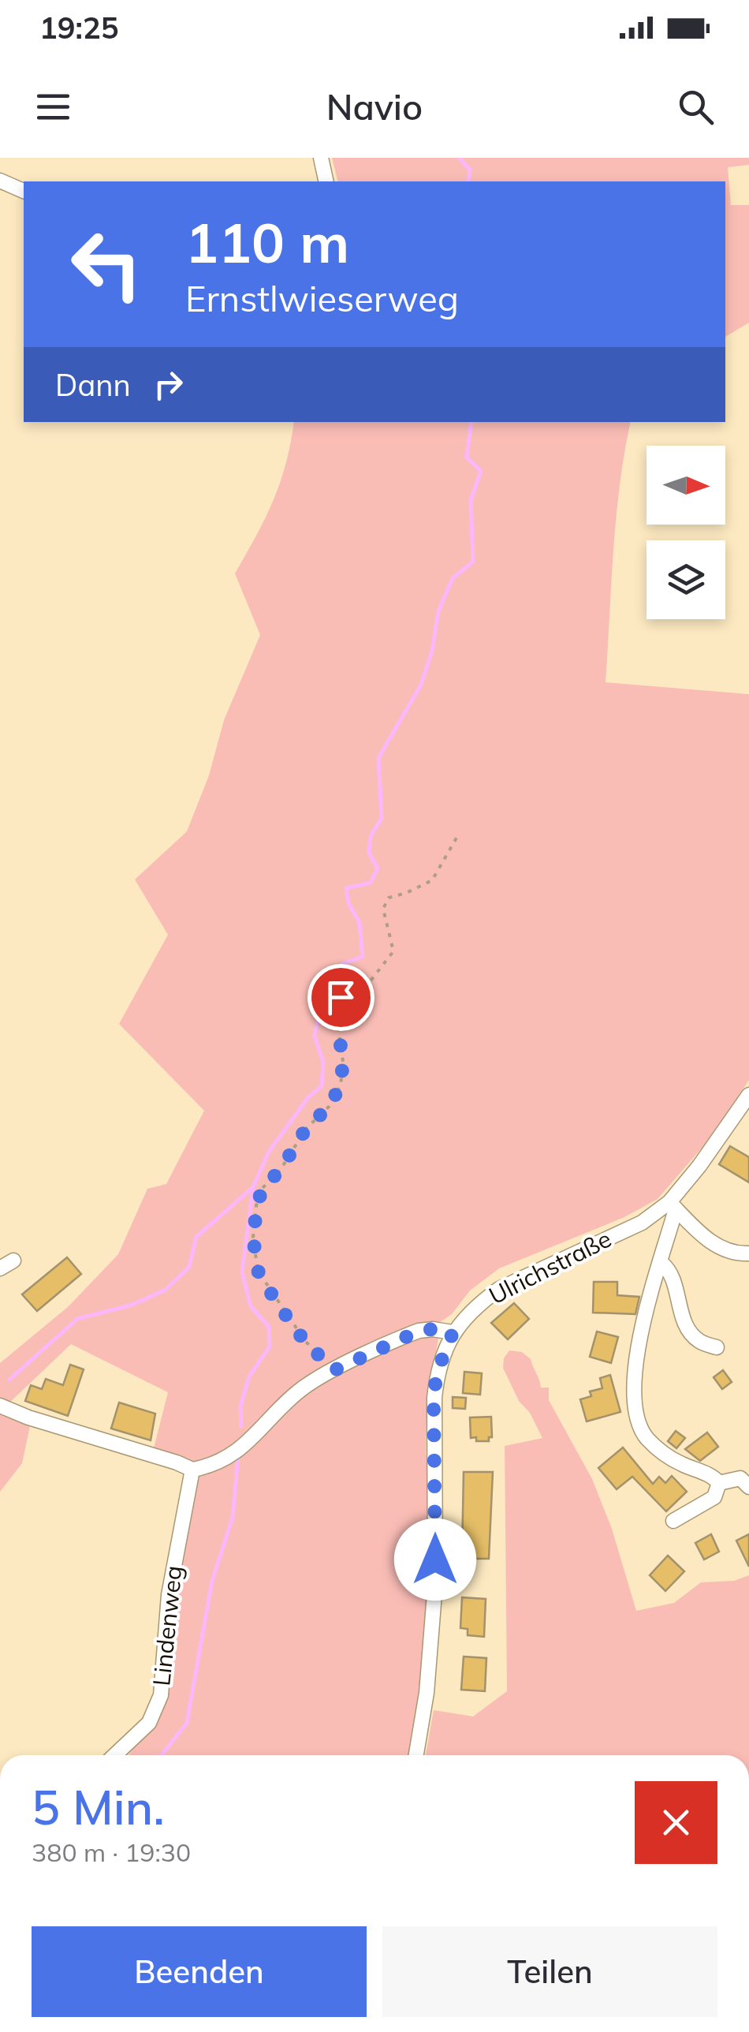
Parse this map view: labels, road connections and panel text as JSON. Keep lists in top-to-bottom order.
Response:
{
  "streets": {
    "street": ["Ulrichstraße", "Lindenweg"]
  },
  "north": "right",
  "page": {
    "status": "19:25",
    "header": "Navio",
    "turn": ["110 m", "Ernstlwieserweg"],
    "then": "Dann",
    "heading": ["5 Min.", "380 m · 19:30"],
    "buttons": ["Beenden", "Teilen"]
  }
}
